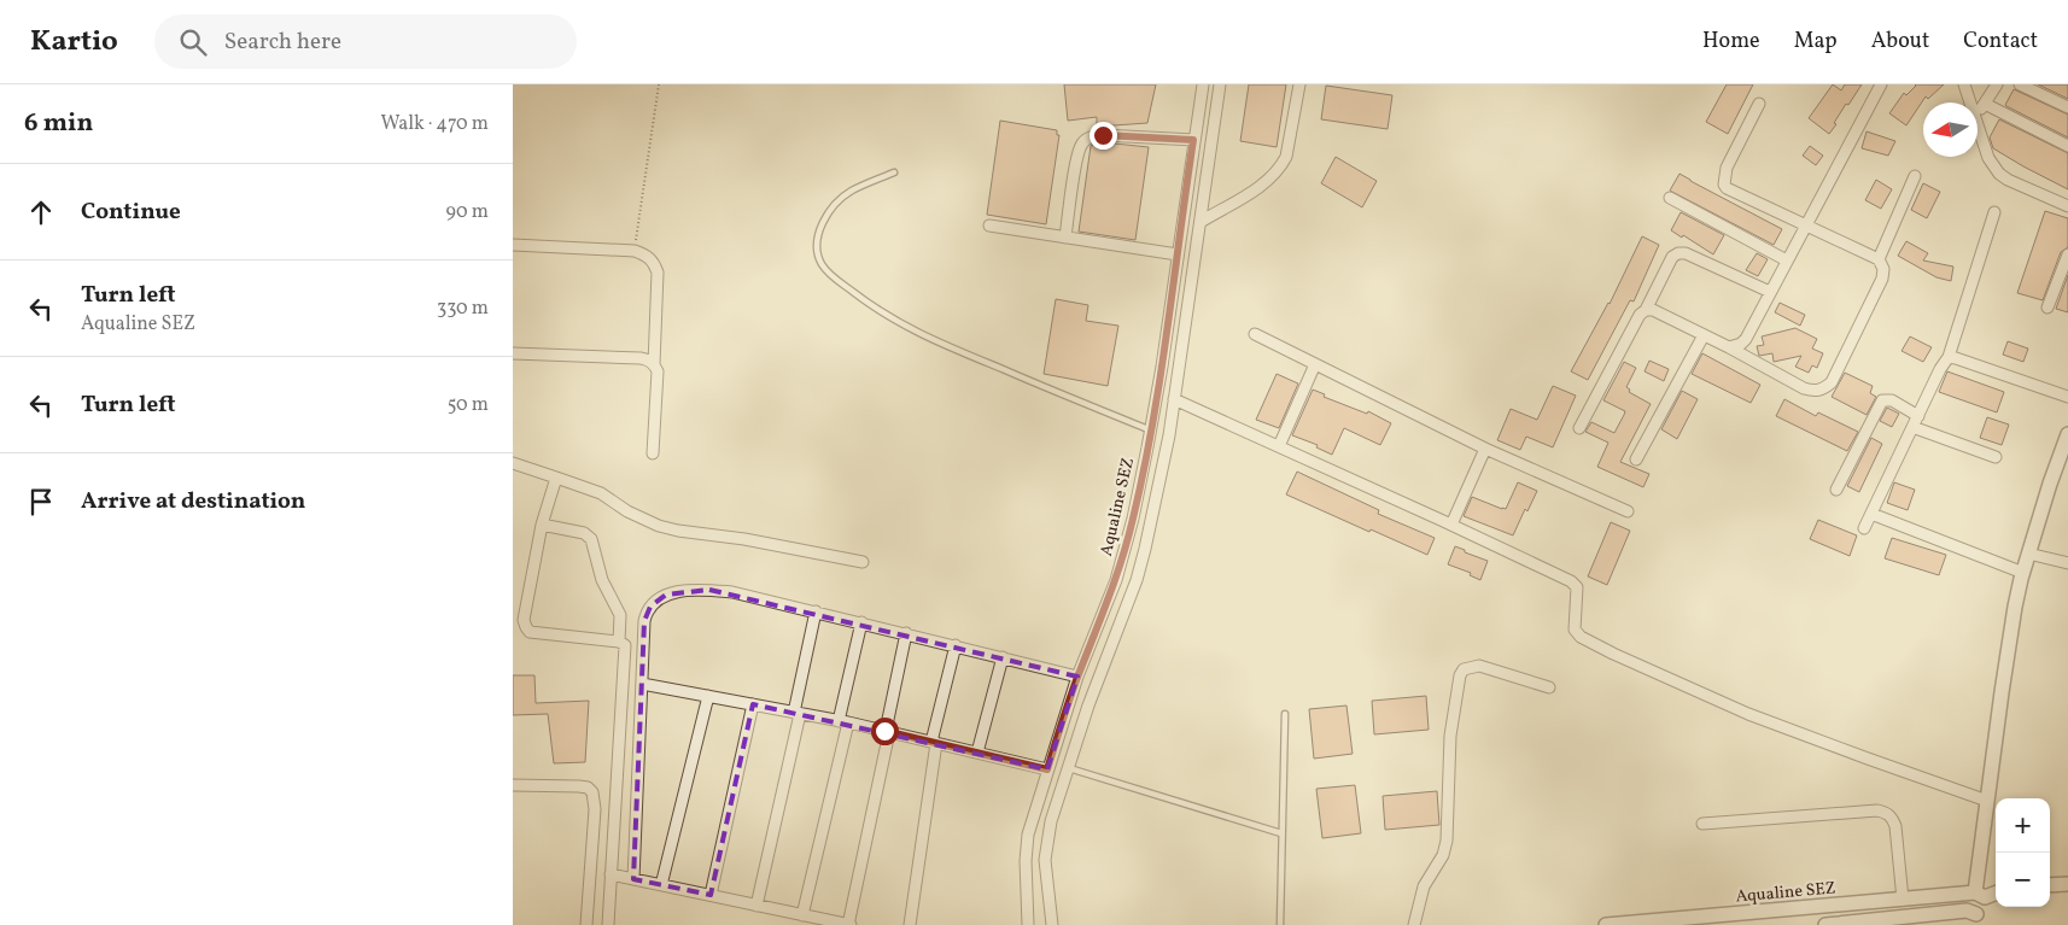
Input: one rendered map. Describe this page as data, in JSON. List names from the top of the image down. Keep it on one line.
{"streets":{"street":["Aqualine SEZ"]},"north":"left","page":{"header":"Kartio","search":"Search here","nav":["Home","Map","About","Contact"],"heading":["6 min","Walk · 470 m"],"list":[["Continue","90 m"],["Turn left","Aqualine SEZ","330 m"],["Turn left","50 m"],"Arrive at destination"],"map_buttons":["+","−"]}}
